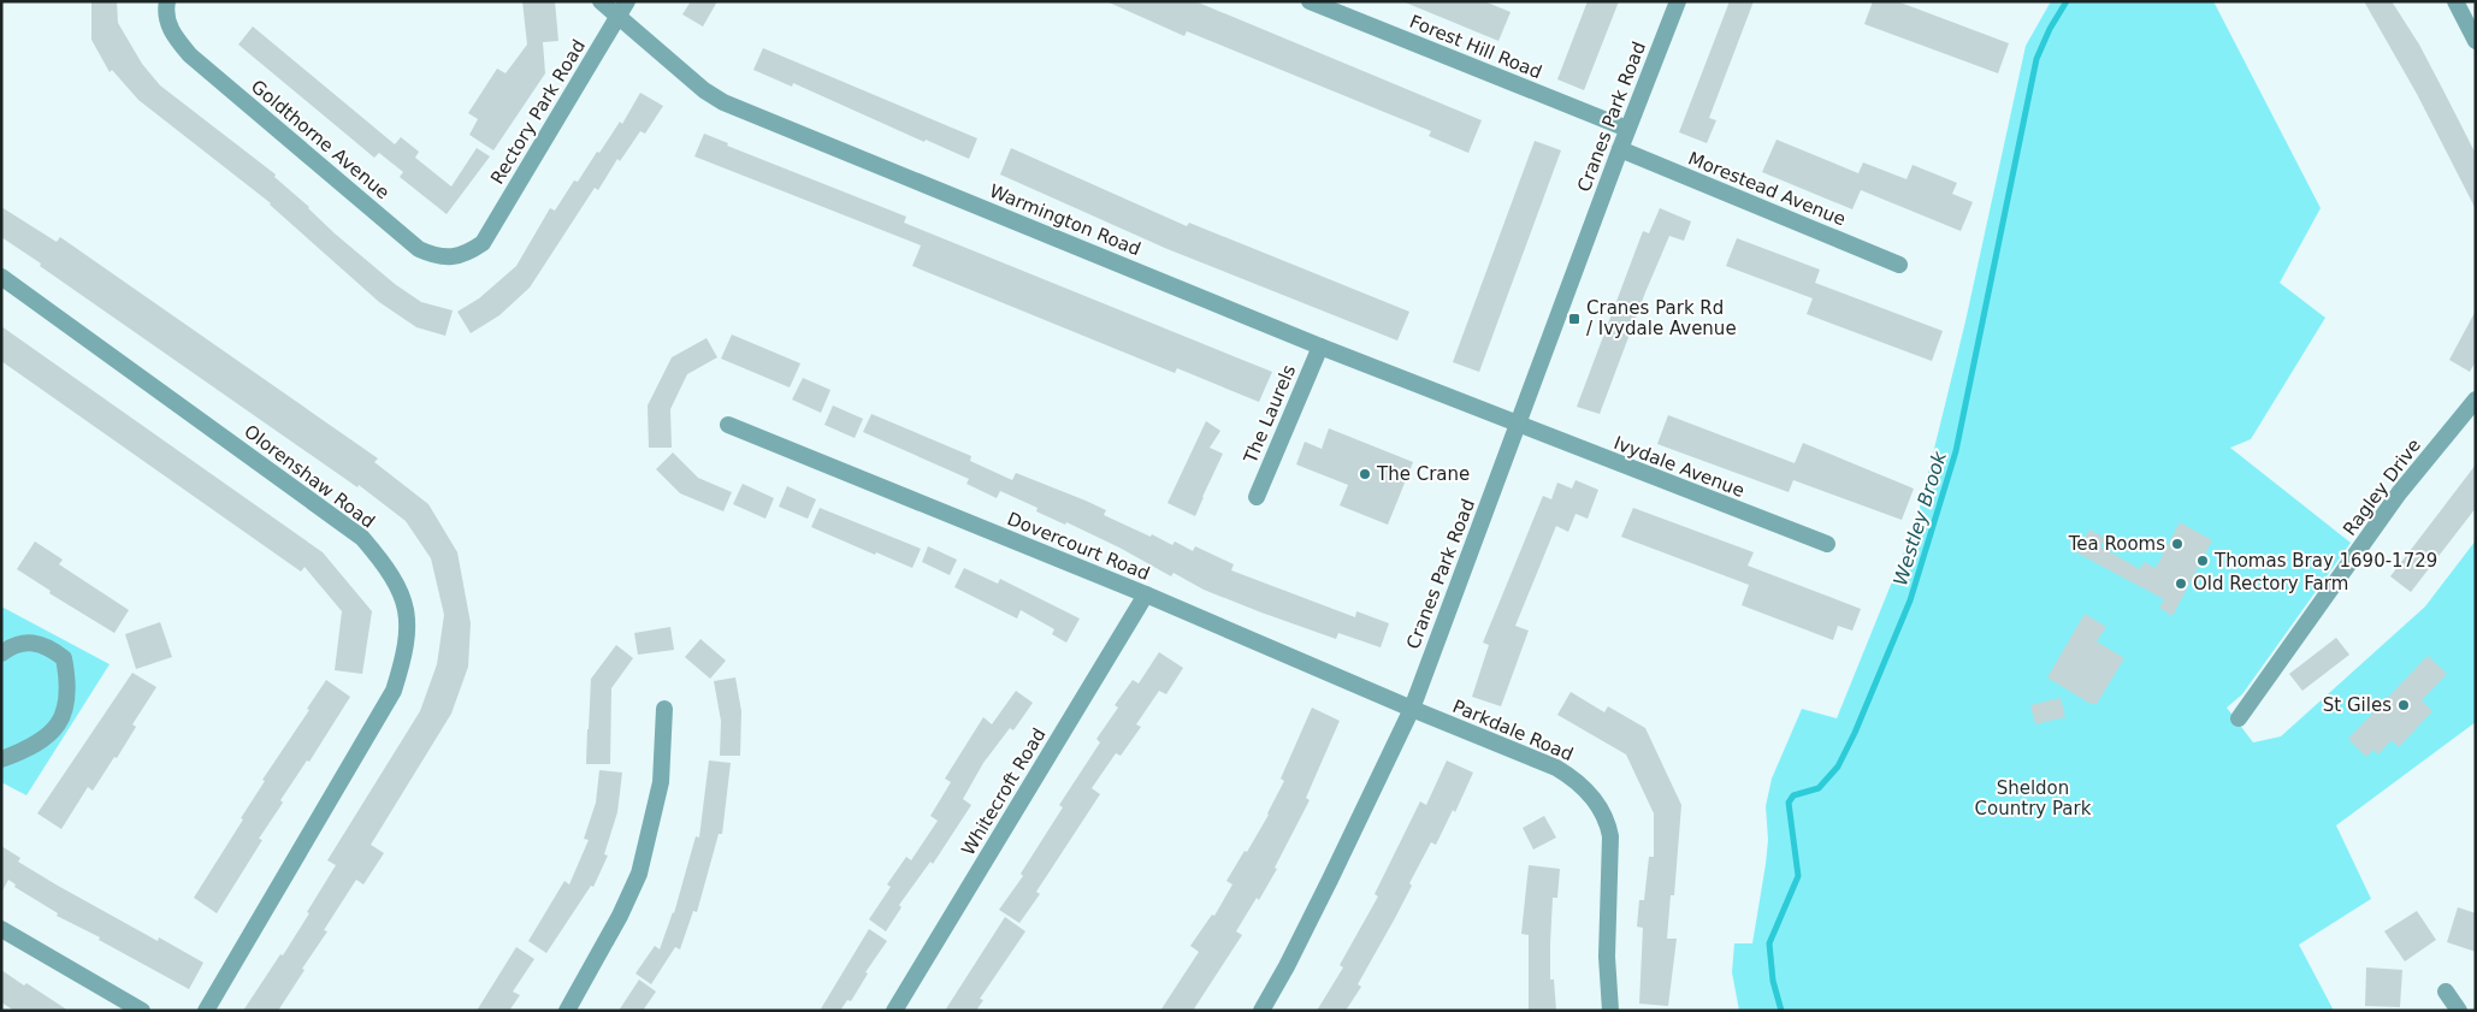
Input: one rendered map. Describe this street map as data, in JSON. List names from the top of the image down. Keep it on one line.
{"streets":{"street":["Forest Hill Road","Rectory Park Road","Cranes Park Road","Goldthorne Avenue","Morestead Avenue","Warmington Road","The Laurels","Ivydale Avenue","Olorenshaw Road","Ragley Drive","Dovercourt Road","Parkdale Road","Whitecroft Road"]},"crossings":[["Forest Hill Road","Cranes Park Road"],["Rectory Park Road","Goldthorne Avenue"],["Rectory Park Road","Warmington Road"],["Cranes Park Road","Morestead Avenue"],["Cranes Park Road","Warmington Road"],["Cranes Park Road","Ivydale Avenue"],["Cranes Park Road","Dovercourt Road"],["Cranes Park Road","Parkdale Road"],["Warmington Road","The Laurels"],["Warmington Road","Ivydale Avenue"],["Dovercourt Road","Parkdale Road"],["Dovercourt Road","Whitecroft Road"]],"water":["Westley Brook"],"parks":["Sheldon Country Park"],"places":{"transit":["Cranes Park Rd / Ivydale Avenue"],"other":["The Crane","Tea Rooms","Thomas Bray 1690-1729","Old Rectory Farm","St Giles"]}}
